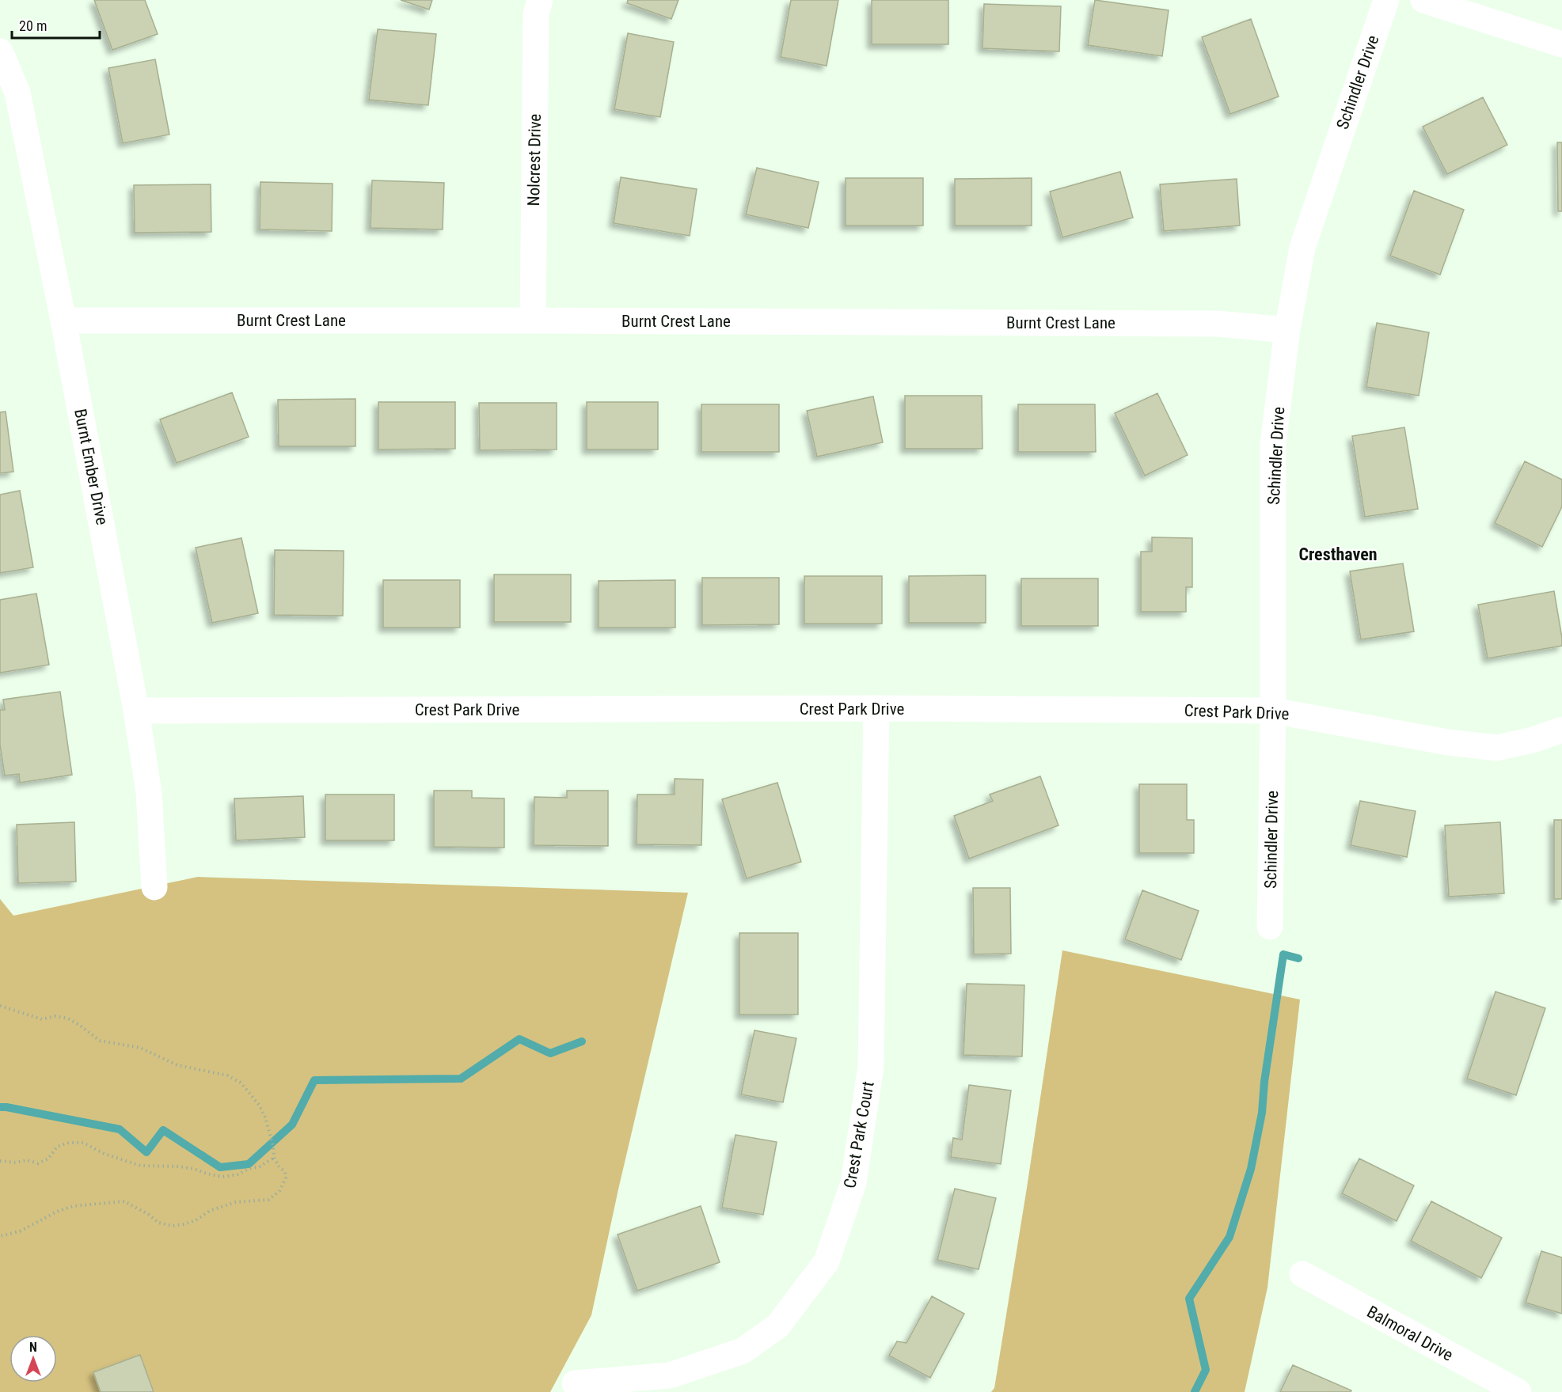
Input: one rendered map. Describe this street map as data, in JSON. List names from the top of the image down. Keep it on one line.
{"streets":{"street":["Schindler Drive","Nolcrest Drive","Burnt Crest Lane","Burnt Ember Drive","Crest Park Drive","Crest Park Court","Balmoral Drive"]},"crossings":[["Schindler Drive","Burnt Crest Lane"],["Schindler Drive","Crest Park Drive"],["Nolcrest Drive","Burnt Crest Lane"],["Burnt Crest Lane","Burnt Ember Drive"],["Burnt Ember Drive","Crest Park Drive"],["Crest Park Drive","Crest Park Court"]],"districts":["Cresthaven"],"scale_bar":"20 m","north":"top"}
